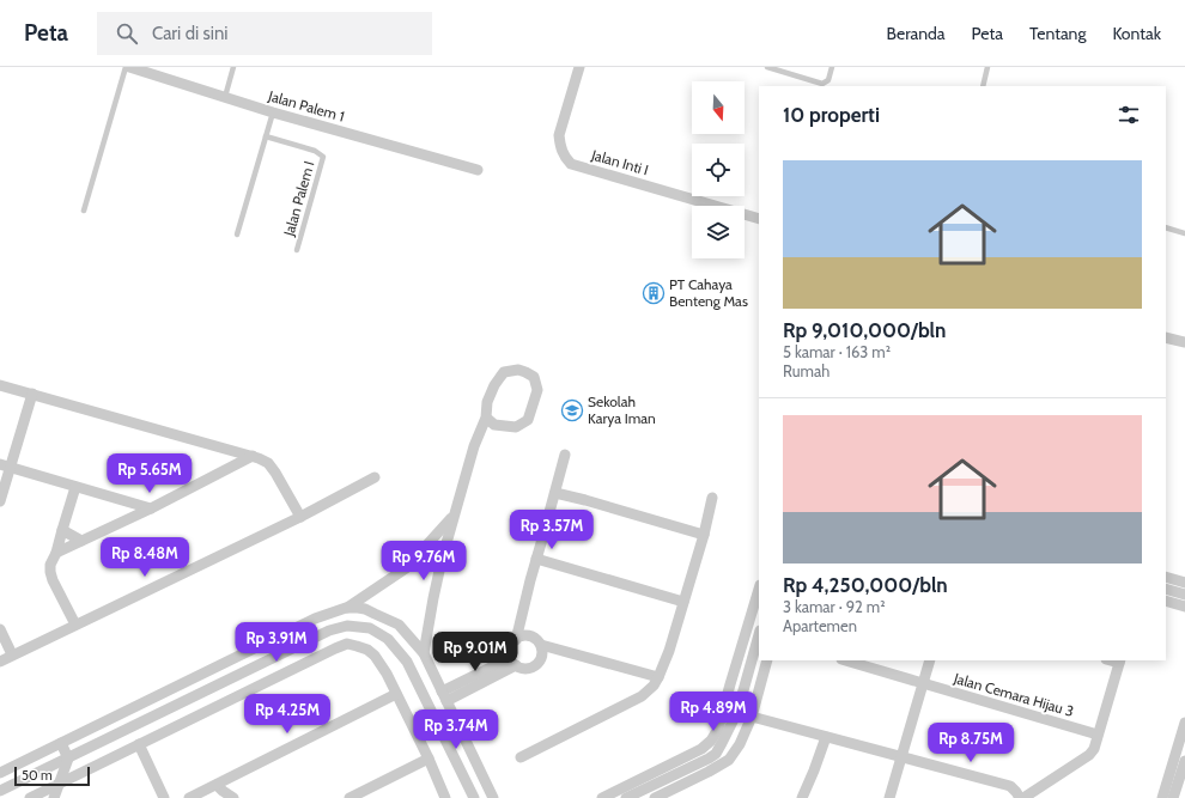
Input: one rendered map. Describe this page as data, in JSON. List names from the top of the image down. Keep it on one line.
{"streets":{"street":["Jalan Palem 1","Jalan Inti I","Jalan Cemara Hijau 3"],"lane":["Jalan Palem I"]},"places":{"building":["PT Cahaya Benteng Mas"],"school or university":["Sekolah Karya Iman"]},"scale_bar":"50 m","north":"bottom","page":{"header":"Peta","search":"Cari di sini","nav":["Beranda","Peta","Tentang","Kontak"],"heading":"10 properti","list":[{"name":"Rp 9,010,000/bln","note":"5 kamar · 163 m² · Rumah"},{"name":"Rp 4,250,000/bln","note":"3 kamar · 92 m² · Apartemen"}],"price":["Rp 5.65M","Rp 3.57M","Rp 8.48M","Rp 9.76M","Rp 3.91M","Rp 9.01M","Rp 4.89M","Rp 4.25M","Rp 3.74M","Rp 8.75M"],"scale":"50 m"}}
